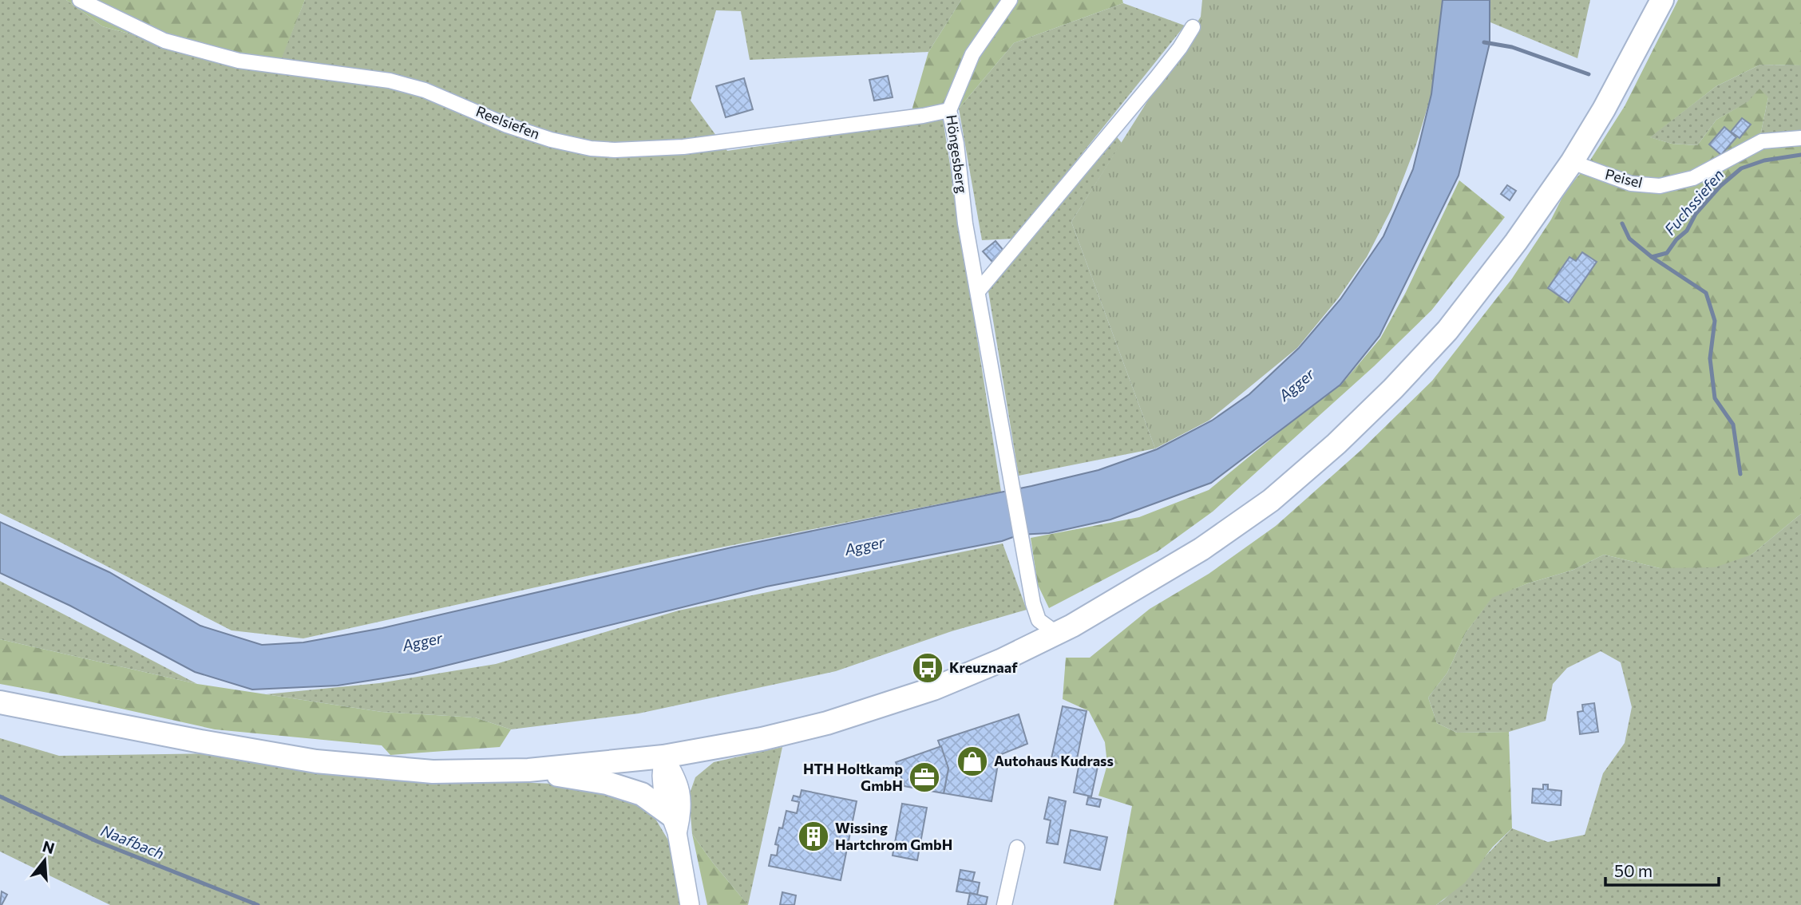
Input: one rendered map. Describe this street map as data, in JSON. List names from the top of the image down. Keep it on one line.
{"streets":{"street":["Reelsiefen","Höngesberg","Peisel"]},"crossings":[["Reelsiefen","Höngesberg"]],"water":["Fuchssiefen","Agger","Naafbach"],"places":{"bus stop":["Kreuznaaf"],"shop":["Autohaus Kudrass"],"office":["HTH Holtkamp GmbH"],"building":["Wissing Hartchrom GmbH"]},"scale_bar":"50 m","north":"top"}
